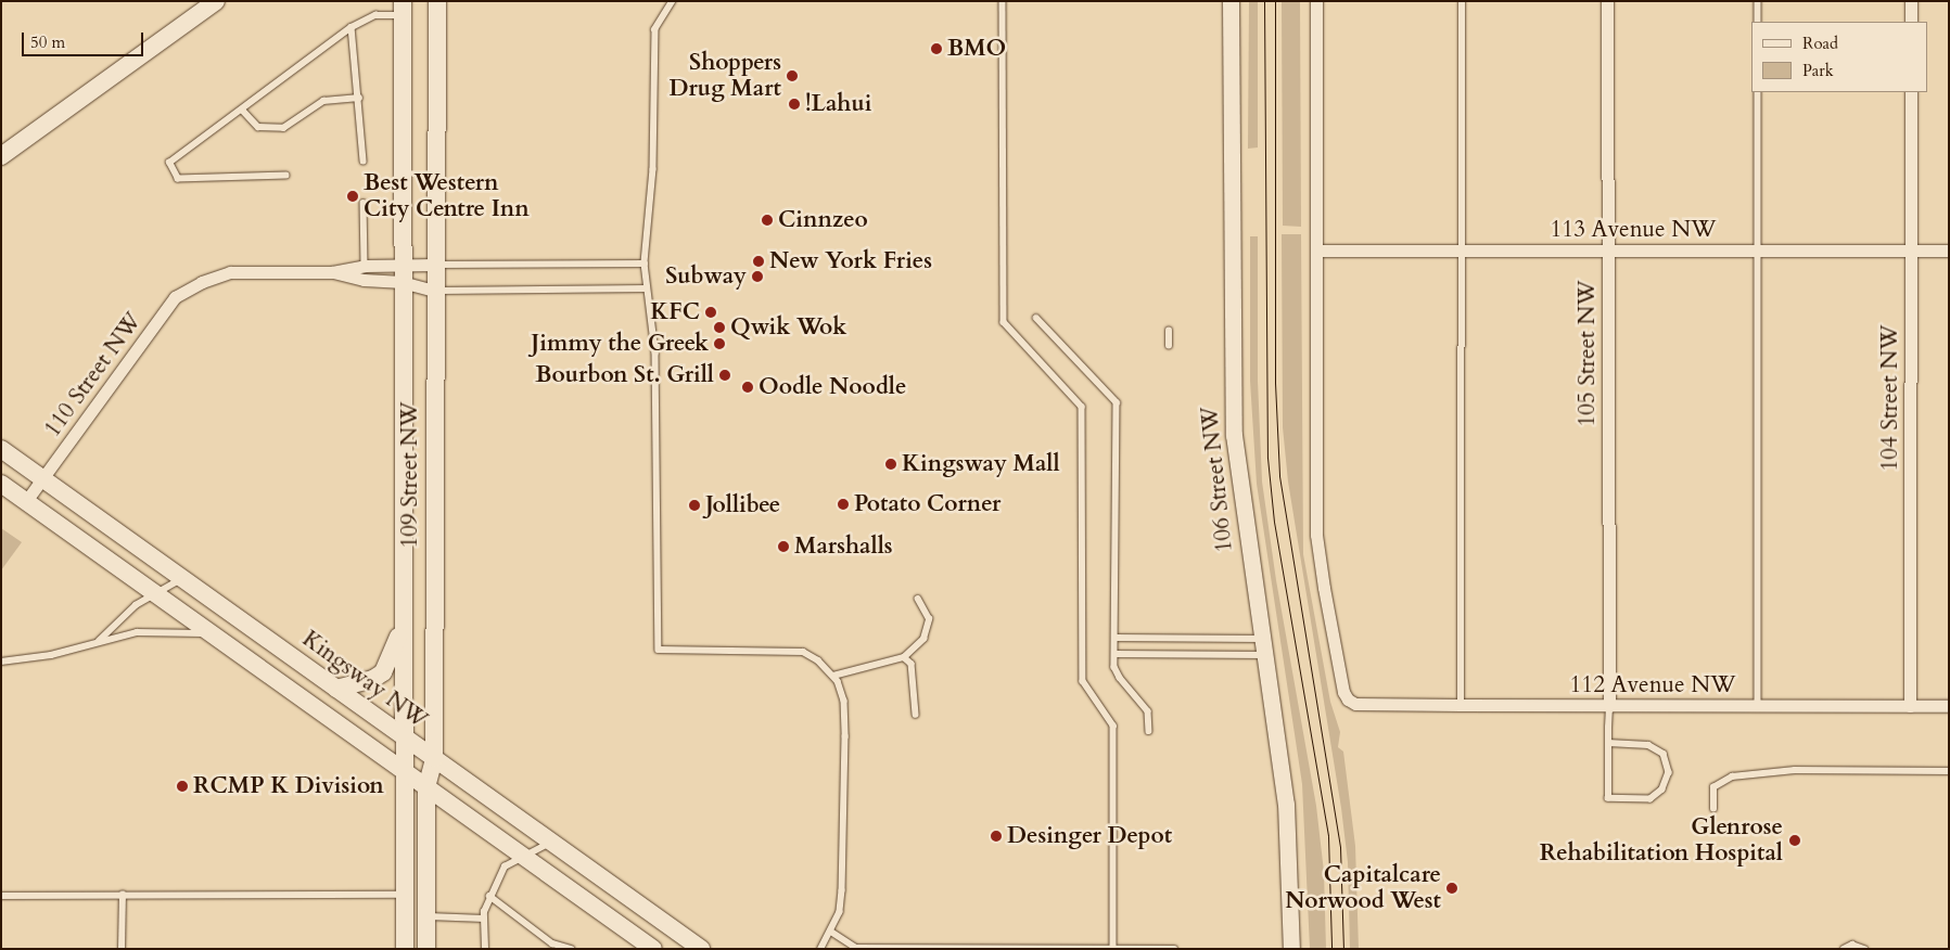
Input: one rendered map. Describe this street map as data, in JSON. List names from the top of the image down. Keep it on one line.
{"streets":{"main road":["109 Street NW","Kingsway NW"],"street":["113 Avenue NW","105 Street NW","110 Street NW","104 Street NW","106 Street NW","112 Avenue NW"]},"crossings":[["113 Avenue NW","105 Street NW"],["113 Avenue NW","104 Street NW"],["113 Avenue NW","112 Avenue NW"],["105 Street NW","112 Avenue NW"],["110 Street NW","Kingsway NW"],["104 Street NW","112 Avenue NW"],["109 Street NW","Kingsway NW"]],"places":["BMO","Shoppers Drug Mart","!Lahui","Best Western City Centre Inn","Cinnzeo","New York Fries","Subway","KFC","Qwik Wok","Jimmy the Greek","Bourbon St. Grill","Oodle Noodle","Kingsway Mall","Potato Corner","Jollibee","Marshalls","RCMP K Division","Desinger Depot","Glenrose Rehabilitation Hospital","Capitalcare Norwood West"],"legend":["Road","Park"],"scale_bar":"50 m"}
